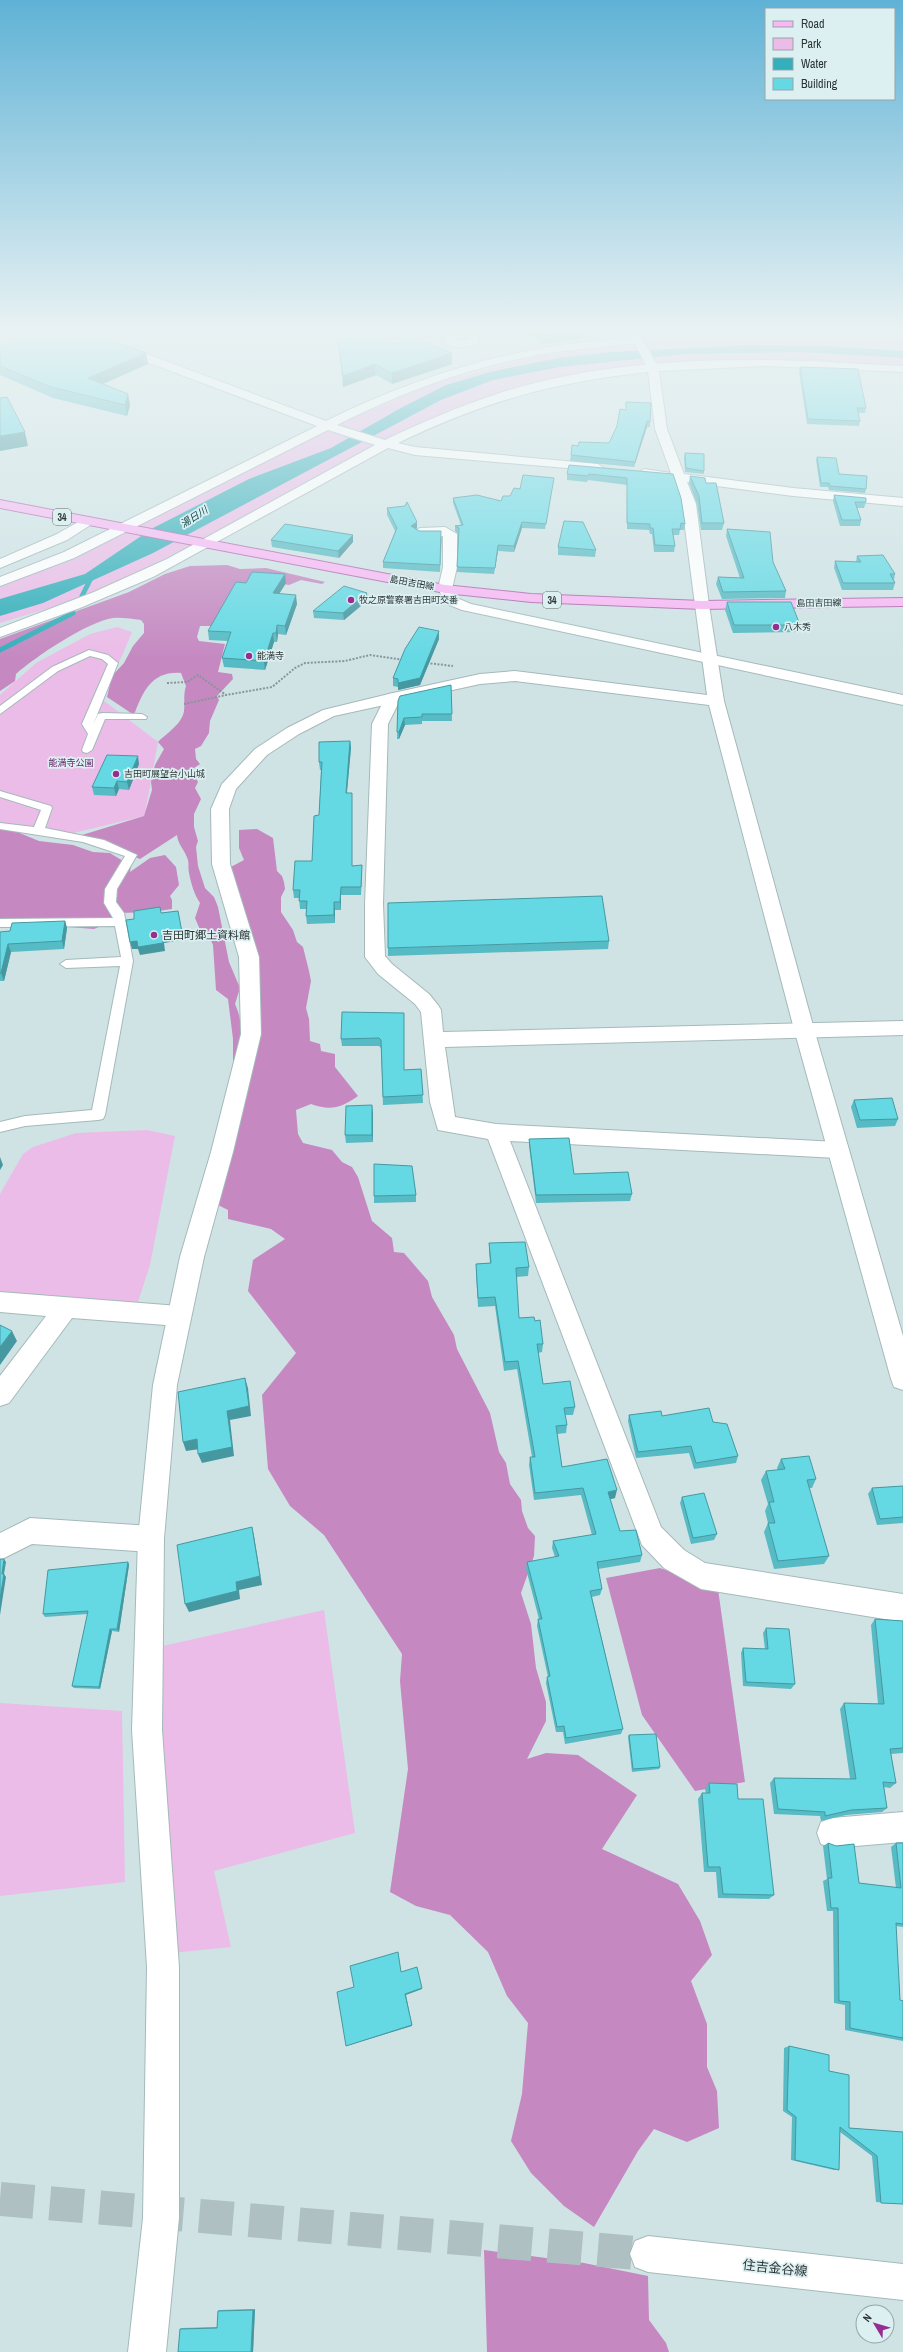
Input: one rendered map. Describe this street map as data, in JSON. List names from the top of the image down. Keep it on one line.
{"streets":{"main road":["34","島田吉田線"],"street":["住吉金谷線"]},"water":["湯日川"],"parks":["能満寺公園"],"places":["牧之原警察署吉田町交番","八木秀","能満寺","吉田町展望台小山城","吉田町郷土資料館"],"legend":["Road","Park","Water","Building"],"north":"top left"}
